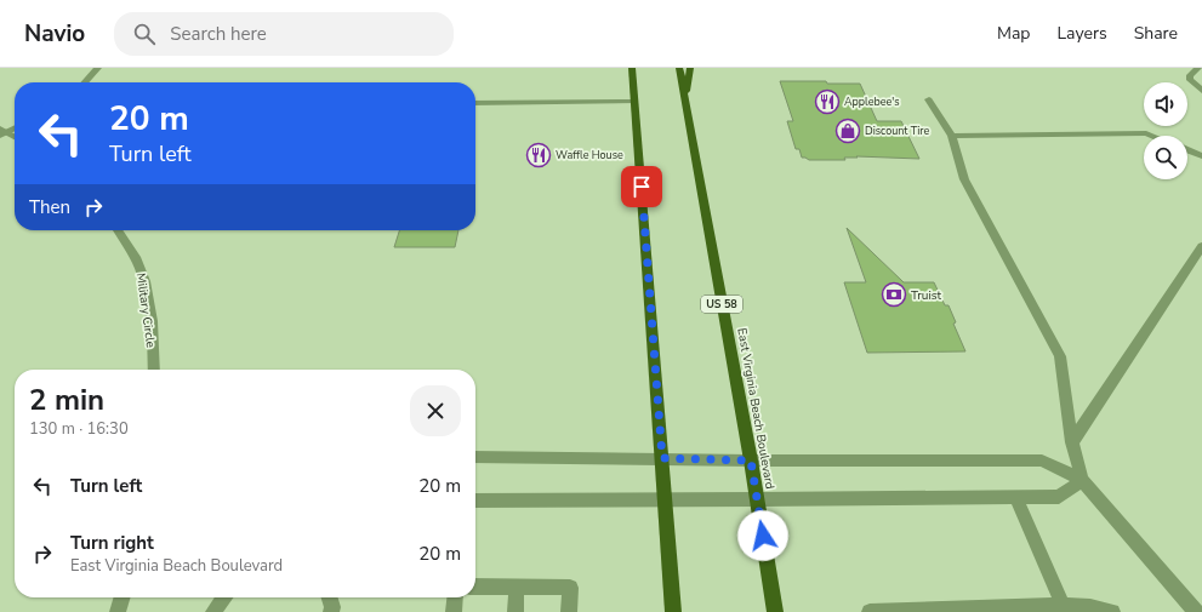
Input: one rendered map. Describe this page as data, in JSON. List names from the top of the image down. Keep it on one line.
{"streets":{"main road":["US 58","East Virginia Beach Boulevard"],"street":["Military Circle"]},"places":{"restaurant":["Applebee's","Waffle House"],"shop":["Discount Tire"],"bank":["Truist"]},"page":{"header":"Navio","search":"Search here","nav":["Map","Layers","Share"],"turn":["20 m","Turn left"],"then":"Then","heading":["2 min","130 m · 16:30"],"list":[{"name":"Turn left","value":"20 m"},{"name":"Turn right","note":"East Virginia Beach Boulevard","value":"20 m"}]}}
